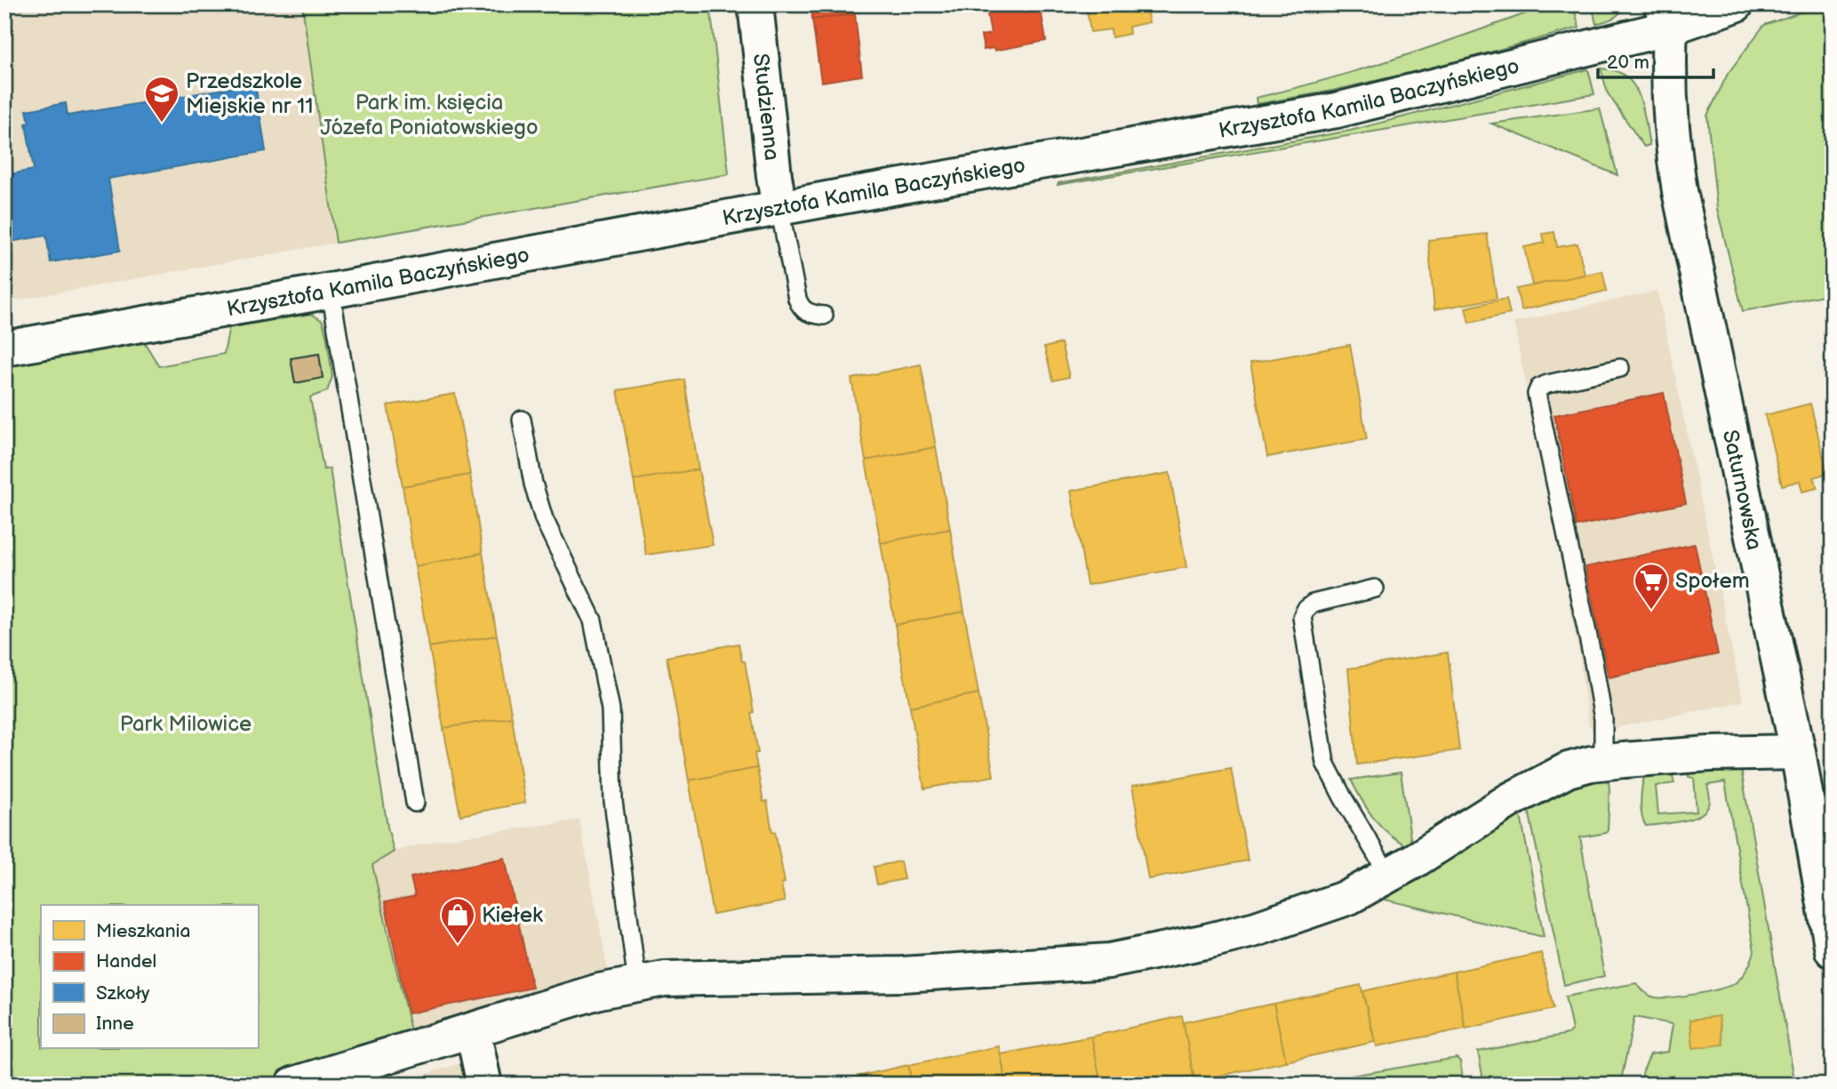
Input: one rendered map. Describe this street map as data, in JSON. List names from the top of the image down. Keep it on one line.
{"streets":{"street":["Krzysztofa Kamila Baczyńskiego","Studzienna","Saturnowska"]},"crossings":[["Krzysztofa Kamila Baczyńskiego","Studzienna"],["Krzysztofa Kamila Baczyńskiego","Saturnowska"]],"parks":["Park im. księcia Józefa Poniatowskiego","Park Milowice"],"places":{"school or university":["Przedszkole Miejskie nr 11"],"supermarket":["Społem"],"shop":["Kiełek"]},"legend":["Mieszkania","Handel","Szkoły","Inne"],"scale_bar":"20 m"}
